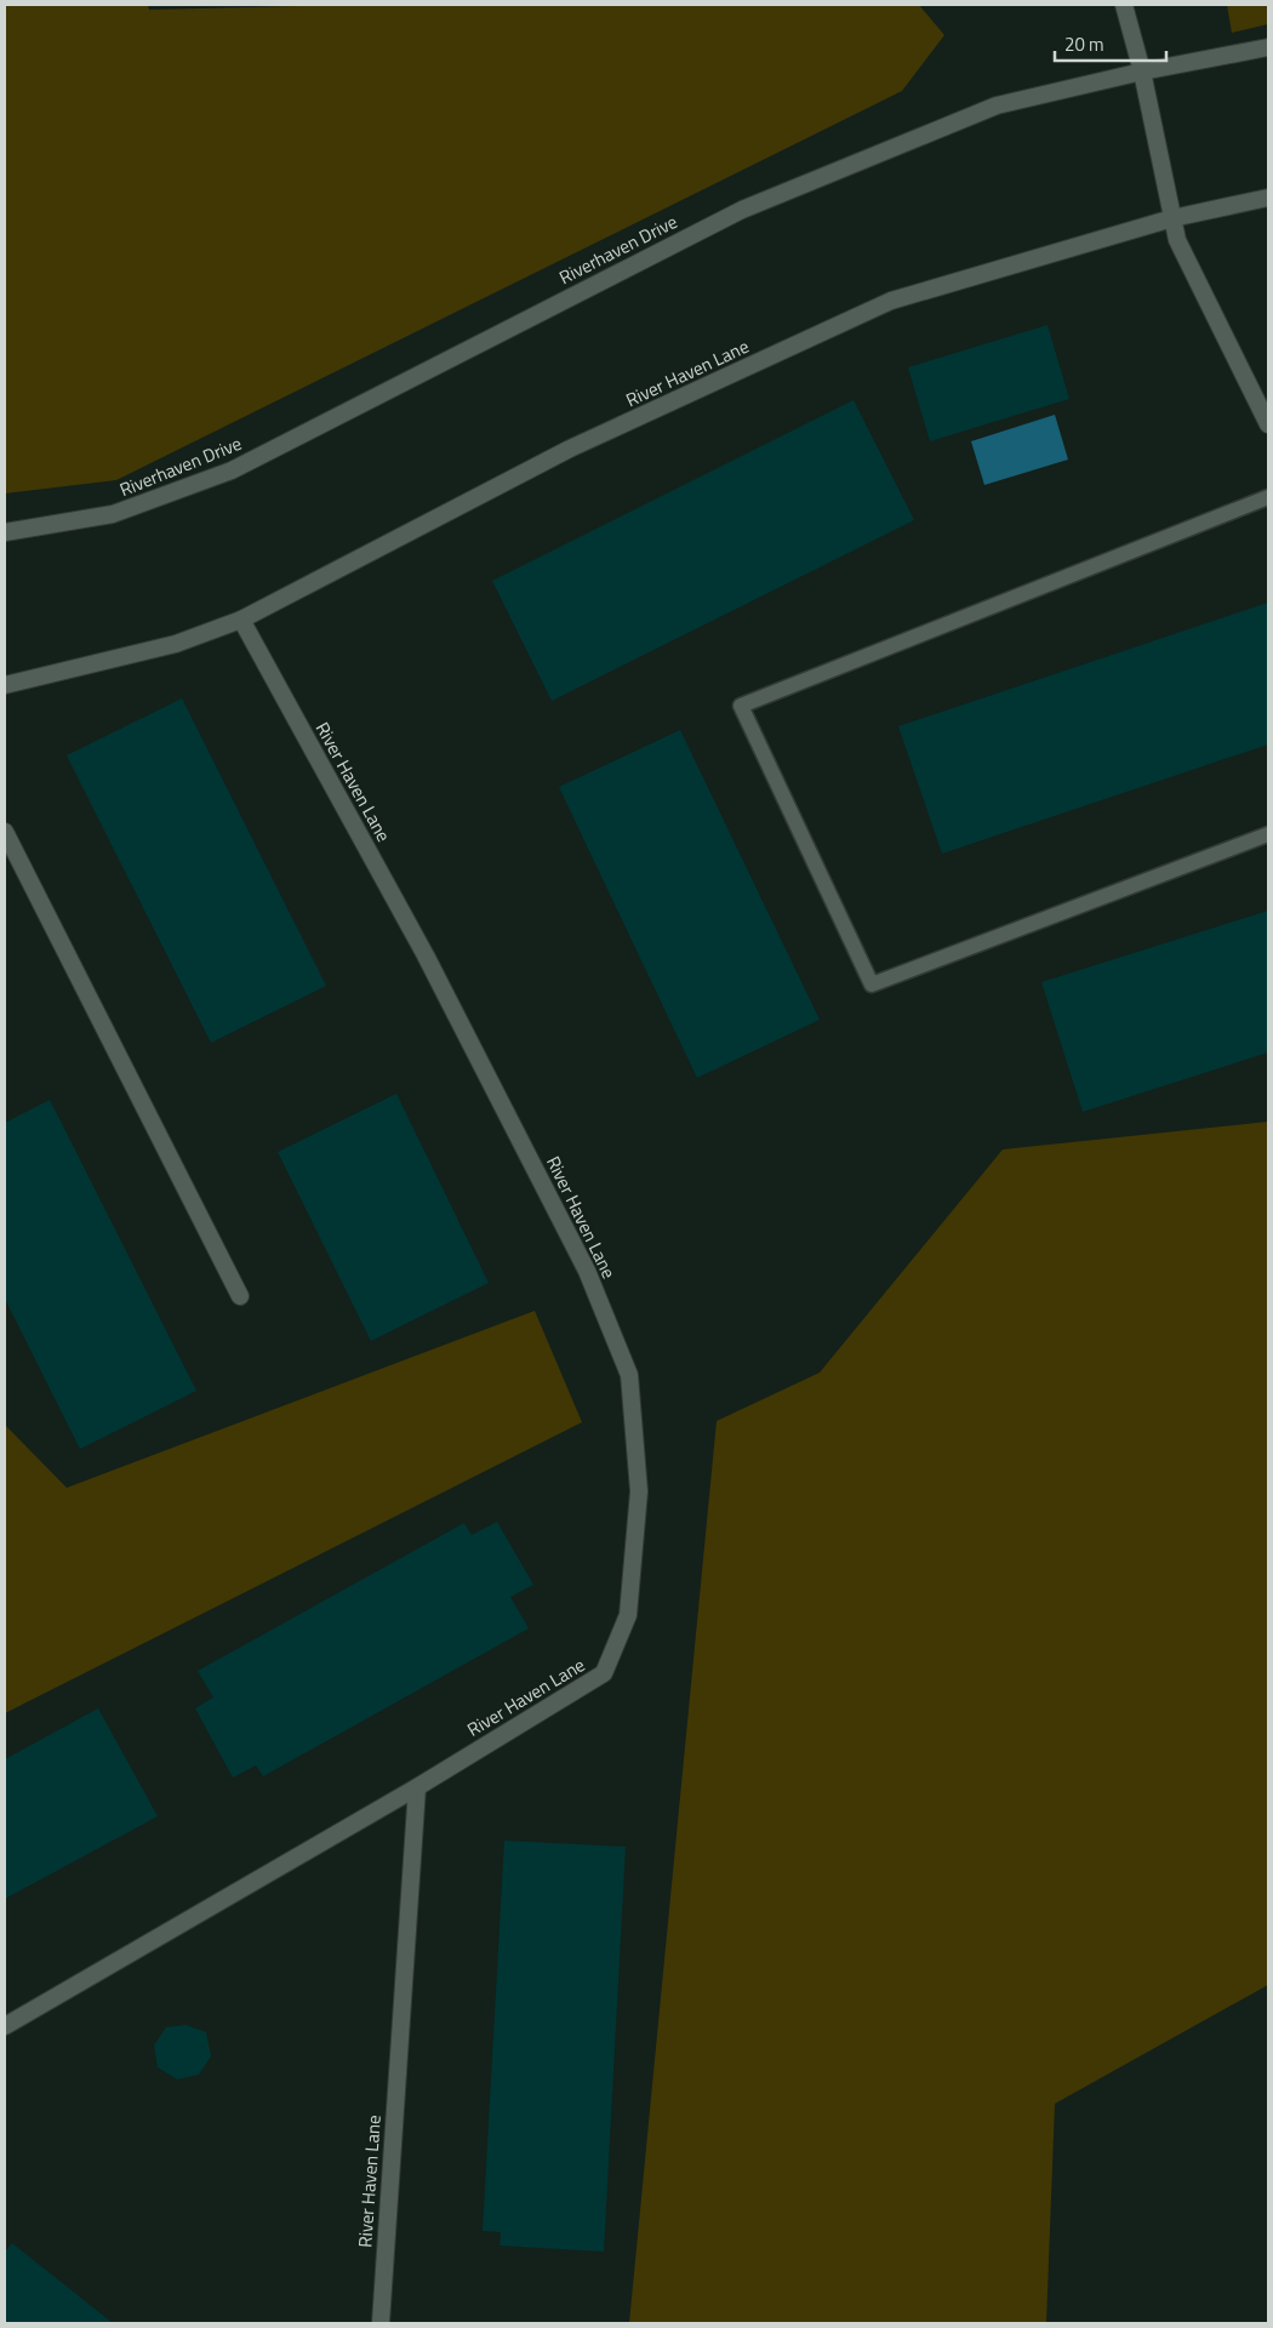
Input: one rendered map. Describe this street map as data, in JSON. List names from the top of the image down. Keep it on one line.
{"streets":{"street":["Riverhaven Drive","River Haven Lane"]},"scale_bar":"20 m"}
